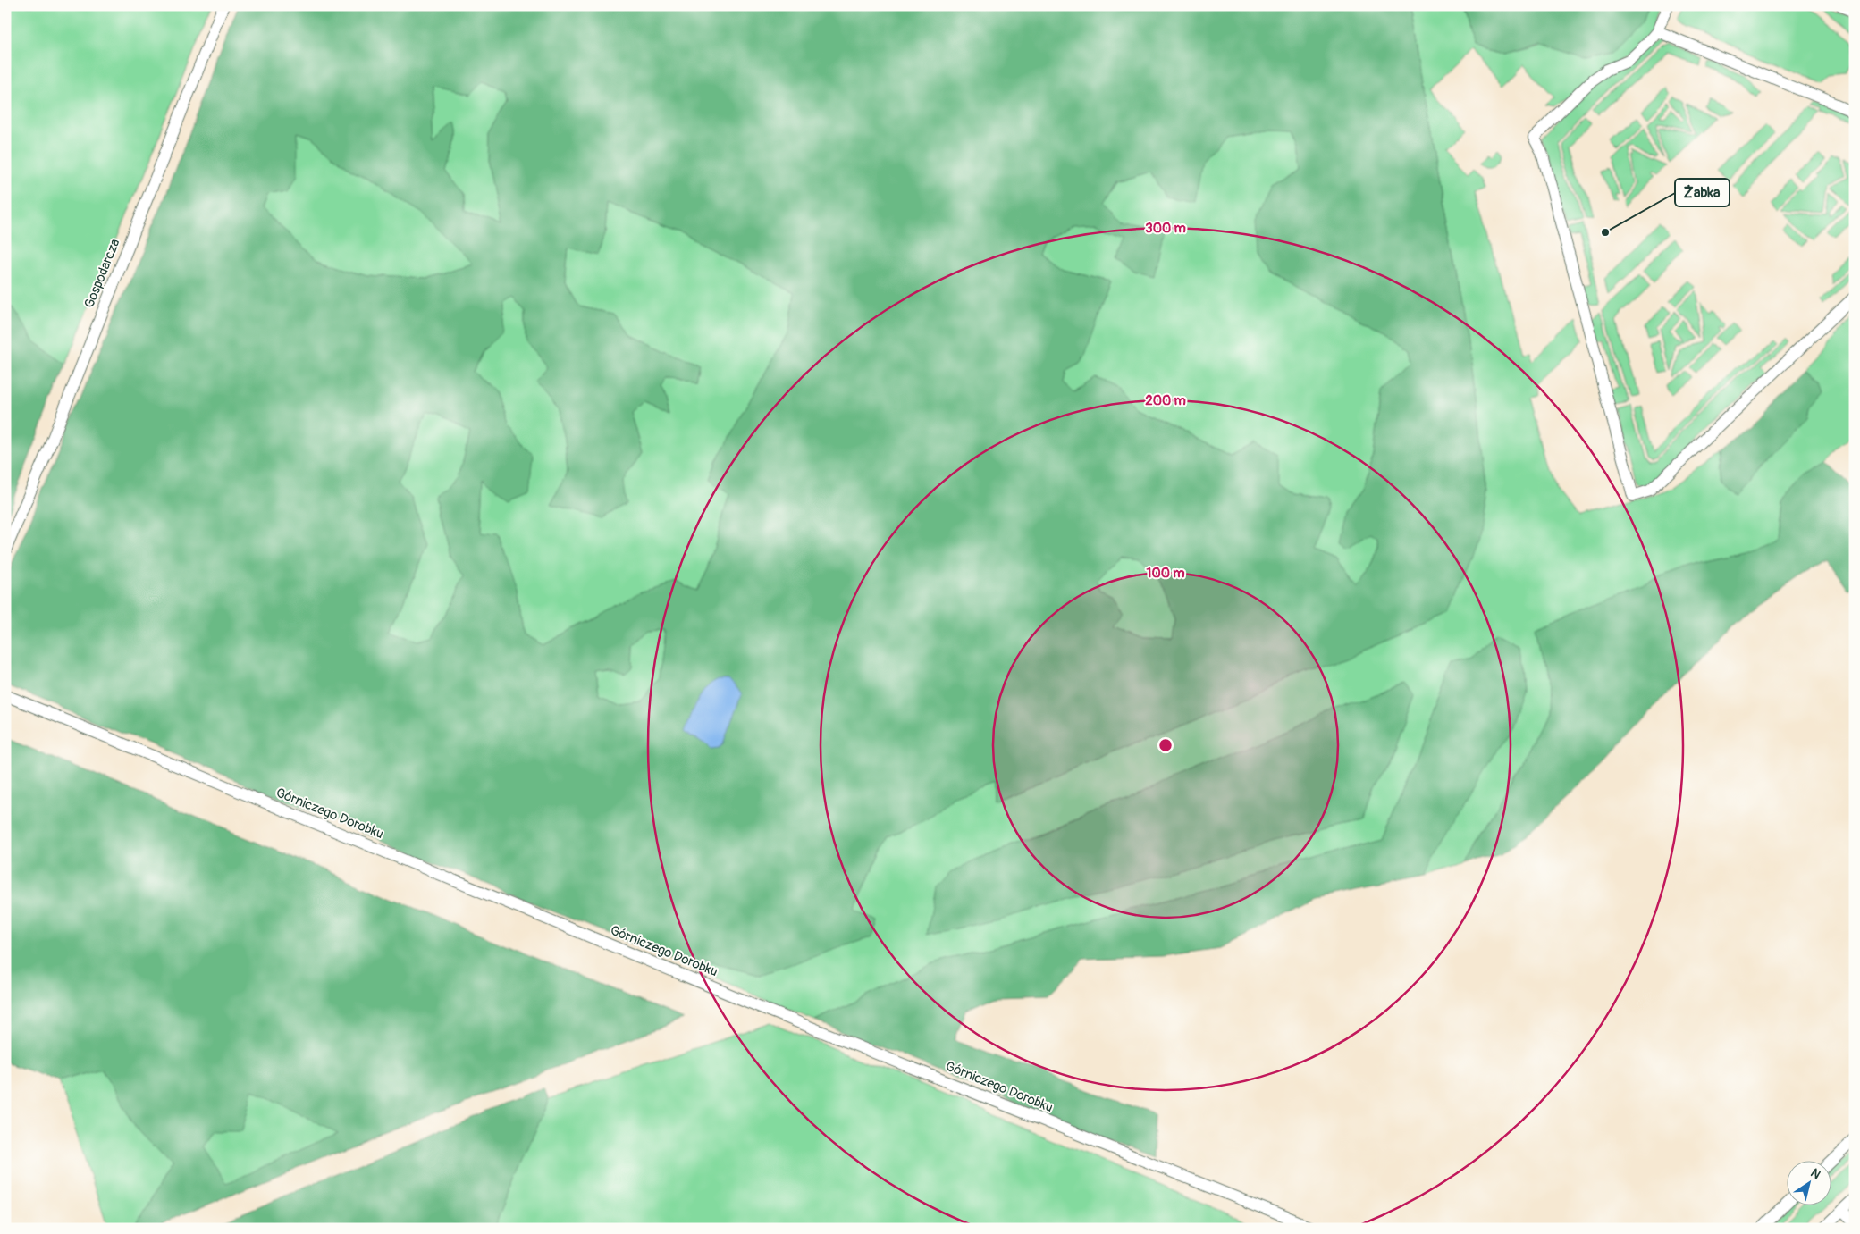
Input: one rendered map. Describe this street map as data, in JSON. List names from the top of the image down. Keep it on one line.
{"streets":{"street":["Gospodarcza","Górniczego Dorobku"]},"places":["Żabka"],"north":"top right","rings":["300 m","200 m","100 m"]}
